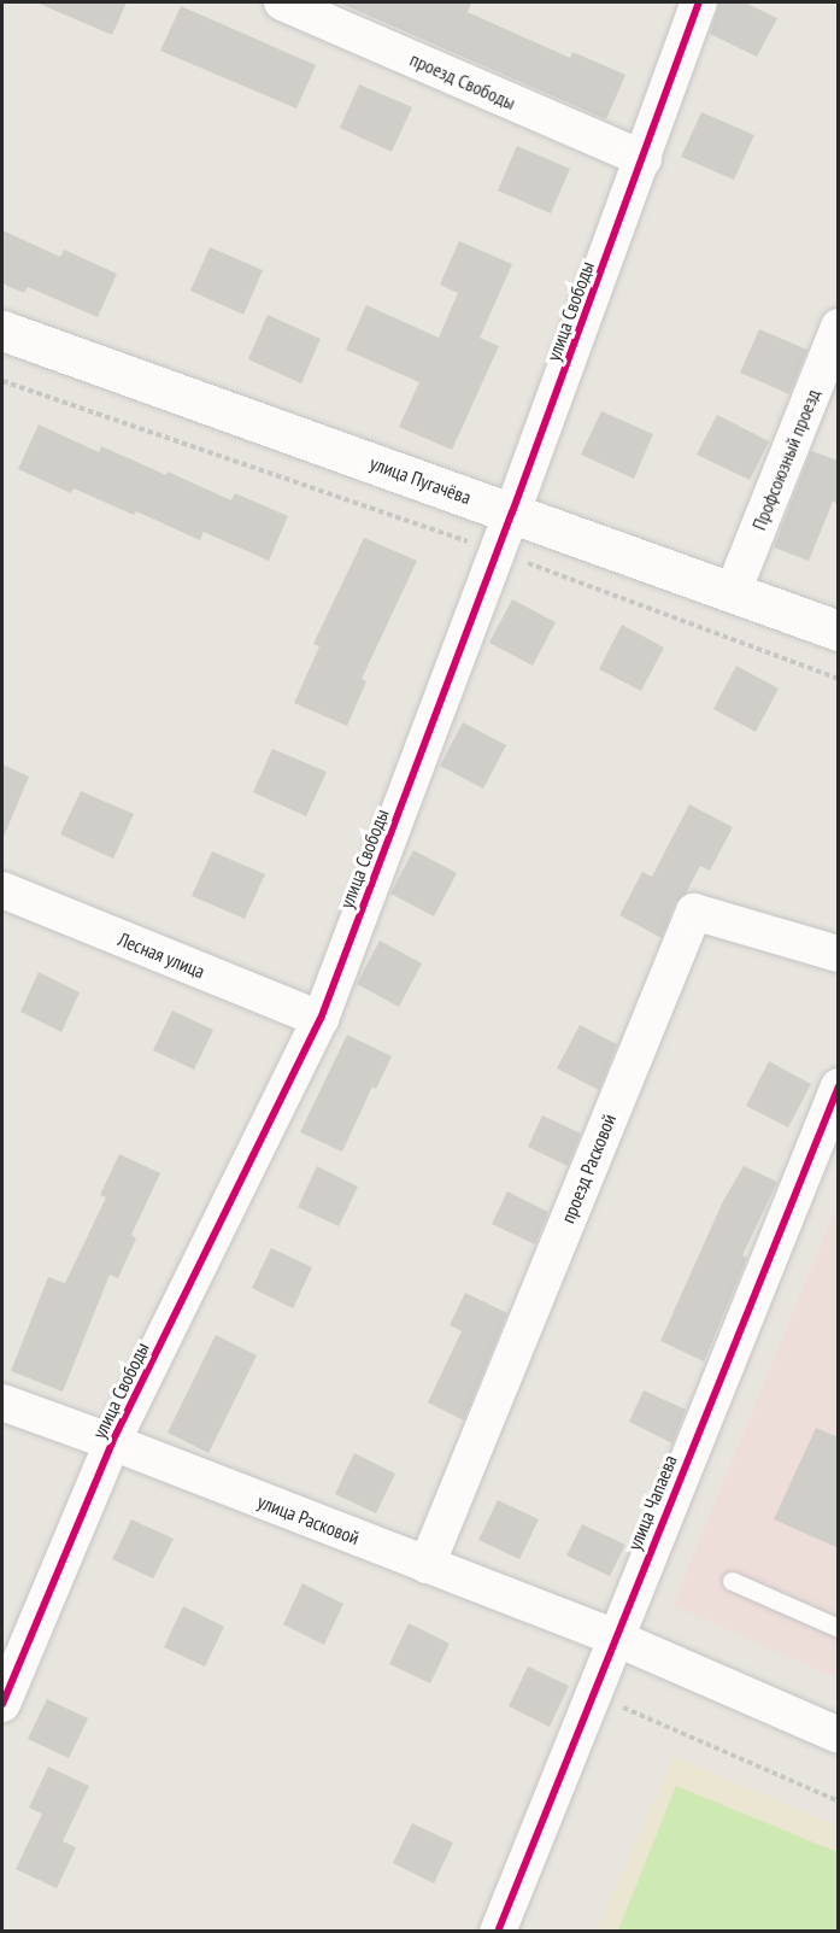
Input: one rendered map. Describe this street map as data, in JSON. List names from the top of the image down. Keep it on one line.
{"streets":{"main road":["улица Пугачёва"],"street":["проезд Свободы","улица Свободы","Профсоюзный проезд","Лесная улица","проезд Расковой","улица Чапаева","улица Расковой"]},"crossings":[["проезд Свободы","улица Свободы"],["улица Свободы","улица Пугачёва"],["улица Свободы","Лесная улица"],["улица Свободы","улица Расковой"],["Профсоюзный проезд","улица Пугачёва"],["проезд Расковой","улица Расковой"],["улица Чапаева","улица Расковой"]]}
